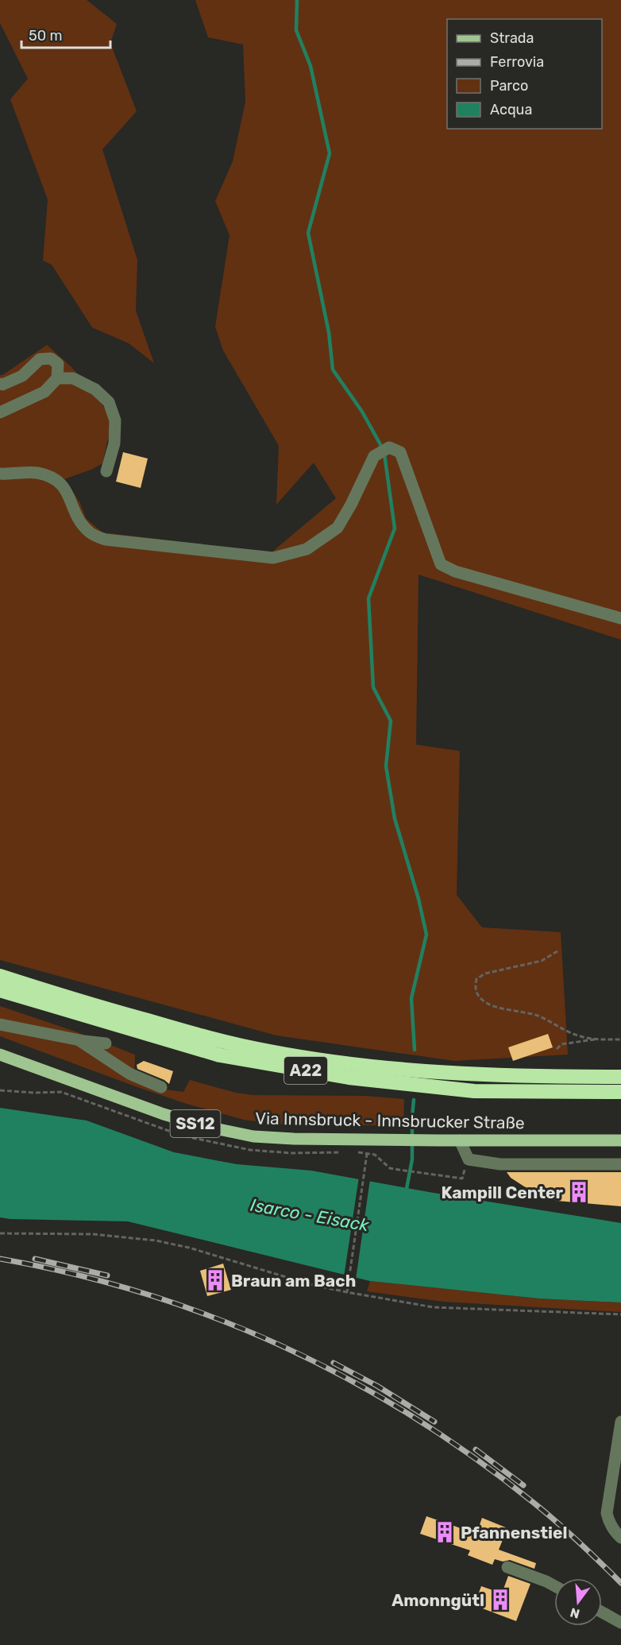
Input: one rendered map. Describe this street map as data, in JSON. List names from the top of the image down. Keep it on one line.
{"streets":{"highway":["A22"],"main road":["Via Innsbruck - Innsbrucker Straße","SS12"]},"water":["Isarco - Eisack"],"places":{"building":["Kampill Center","Braun am Bach","Pfannenstiel","Amonngütl"]},"legend":["Strada","Ferrovia","Parco","Acqua"],"scale_bar":"50 m","north":"bottom"}
